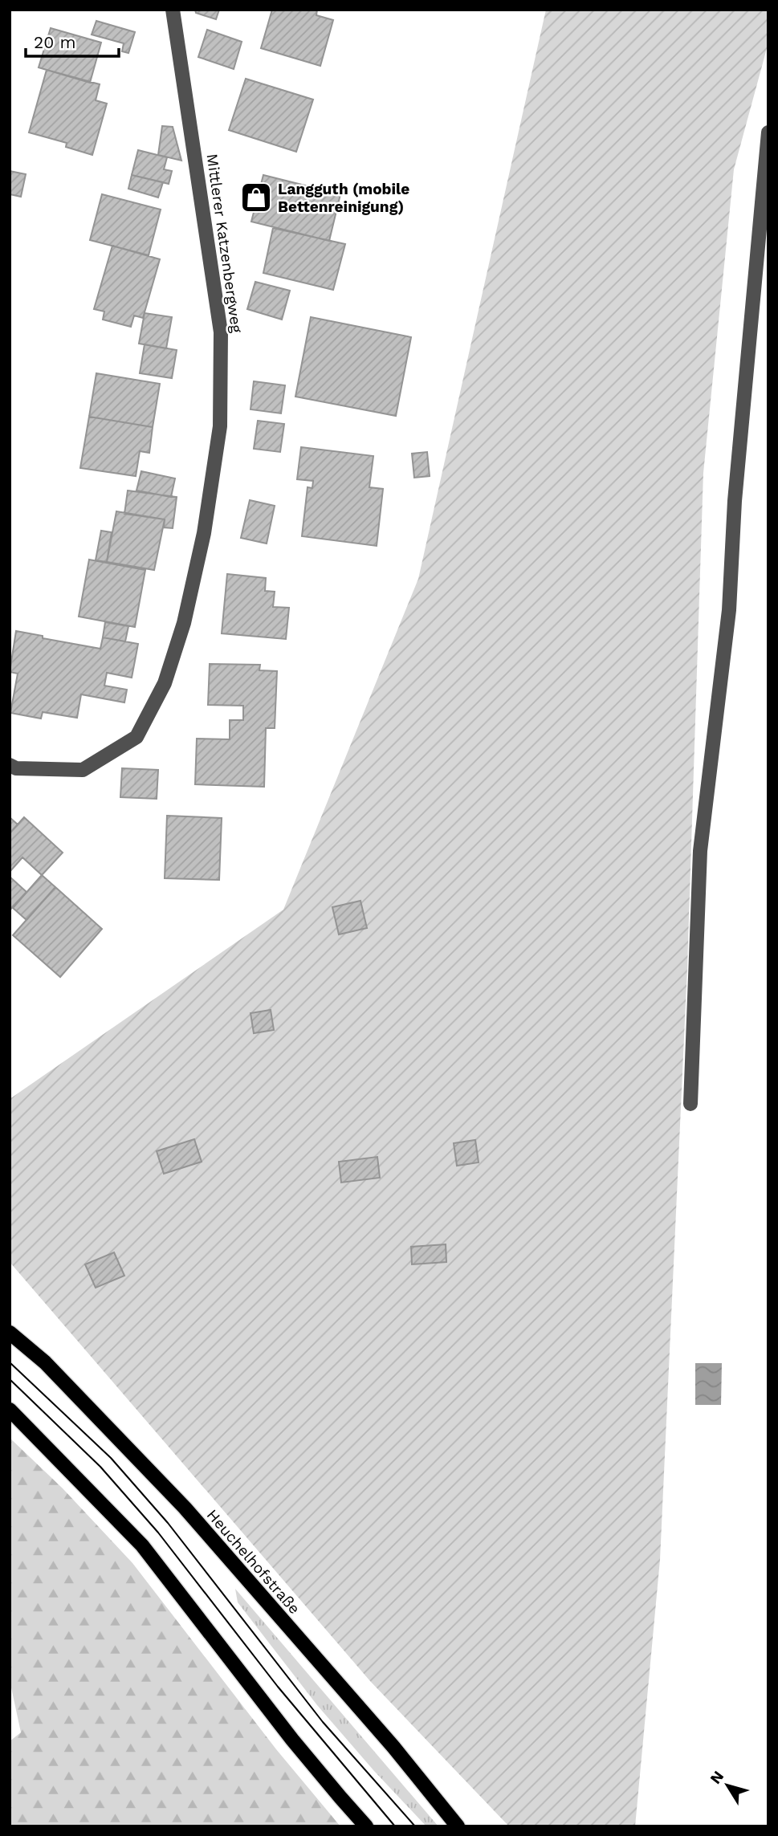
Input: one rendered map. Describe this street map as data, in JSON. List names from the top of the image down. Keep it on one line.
{"streets":{"main road":["Heuchelhofstraße"],"street":["Mittlerer Katzenbergweg"]},"places":{"shop":["Langguth (mobile Bettenreinigung)"]},"scale_bar":"20 m","north":"top left"}
